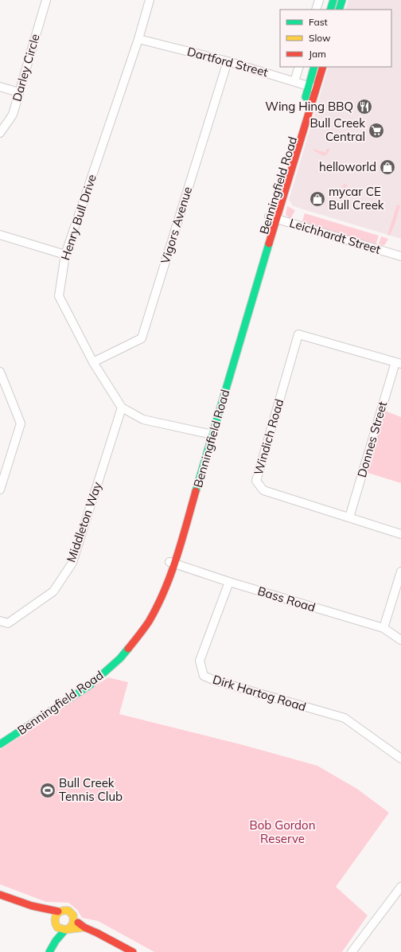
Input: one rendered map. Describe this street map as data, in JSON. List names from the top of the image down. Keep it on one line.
{"streets":{"main road":["Benningfield Road"],"street":["Dartford Street","Darley Circle","Henry Bull Drive","Vigors Avenue","Leichhardt Street","Windich Road","Donnes Street","Middleton Way","Bass Road","Dirk Hartog Road"]},"crossings":[["Dartford Street","Benningfield Road"],["Dartford Street","Henry Bull Drive"],["Dartford Street","Vigors Avenue"],["Benningfield Road","Henry Bull Drive"],["Benningfield Road","Leichhardt Street"],["Benningfield Road","Bass Road"],["Henry Bull Drive","Vigors Avenue"],["Henry Bull Drive","Middleton Way"],["Windich Road","Donnes Street"],["Bass Road","Dirk Hartog Road"]],"parks":["Bob Gordon Reserve"],"places":{"restaurant":["Wing Hing BBQ"],"supermarket":["Bull Creek Central"],"shop":["helloworld","mycar CE Bull Creek"],"sports":["Bull Creek Tennis Club"]},"legend":["Fast","Slow","Jam"]}
